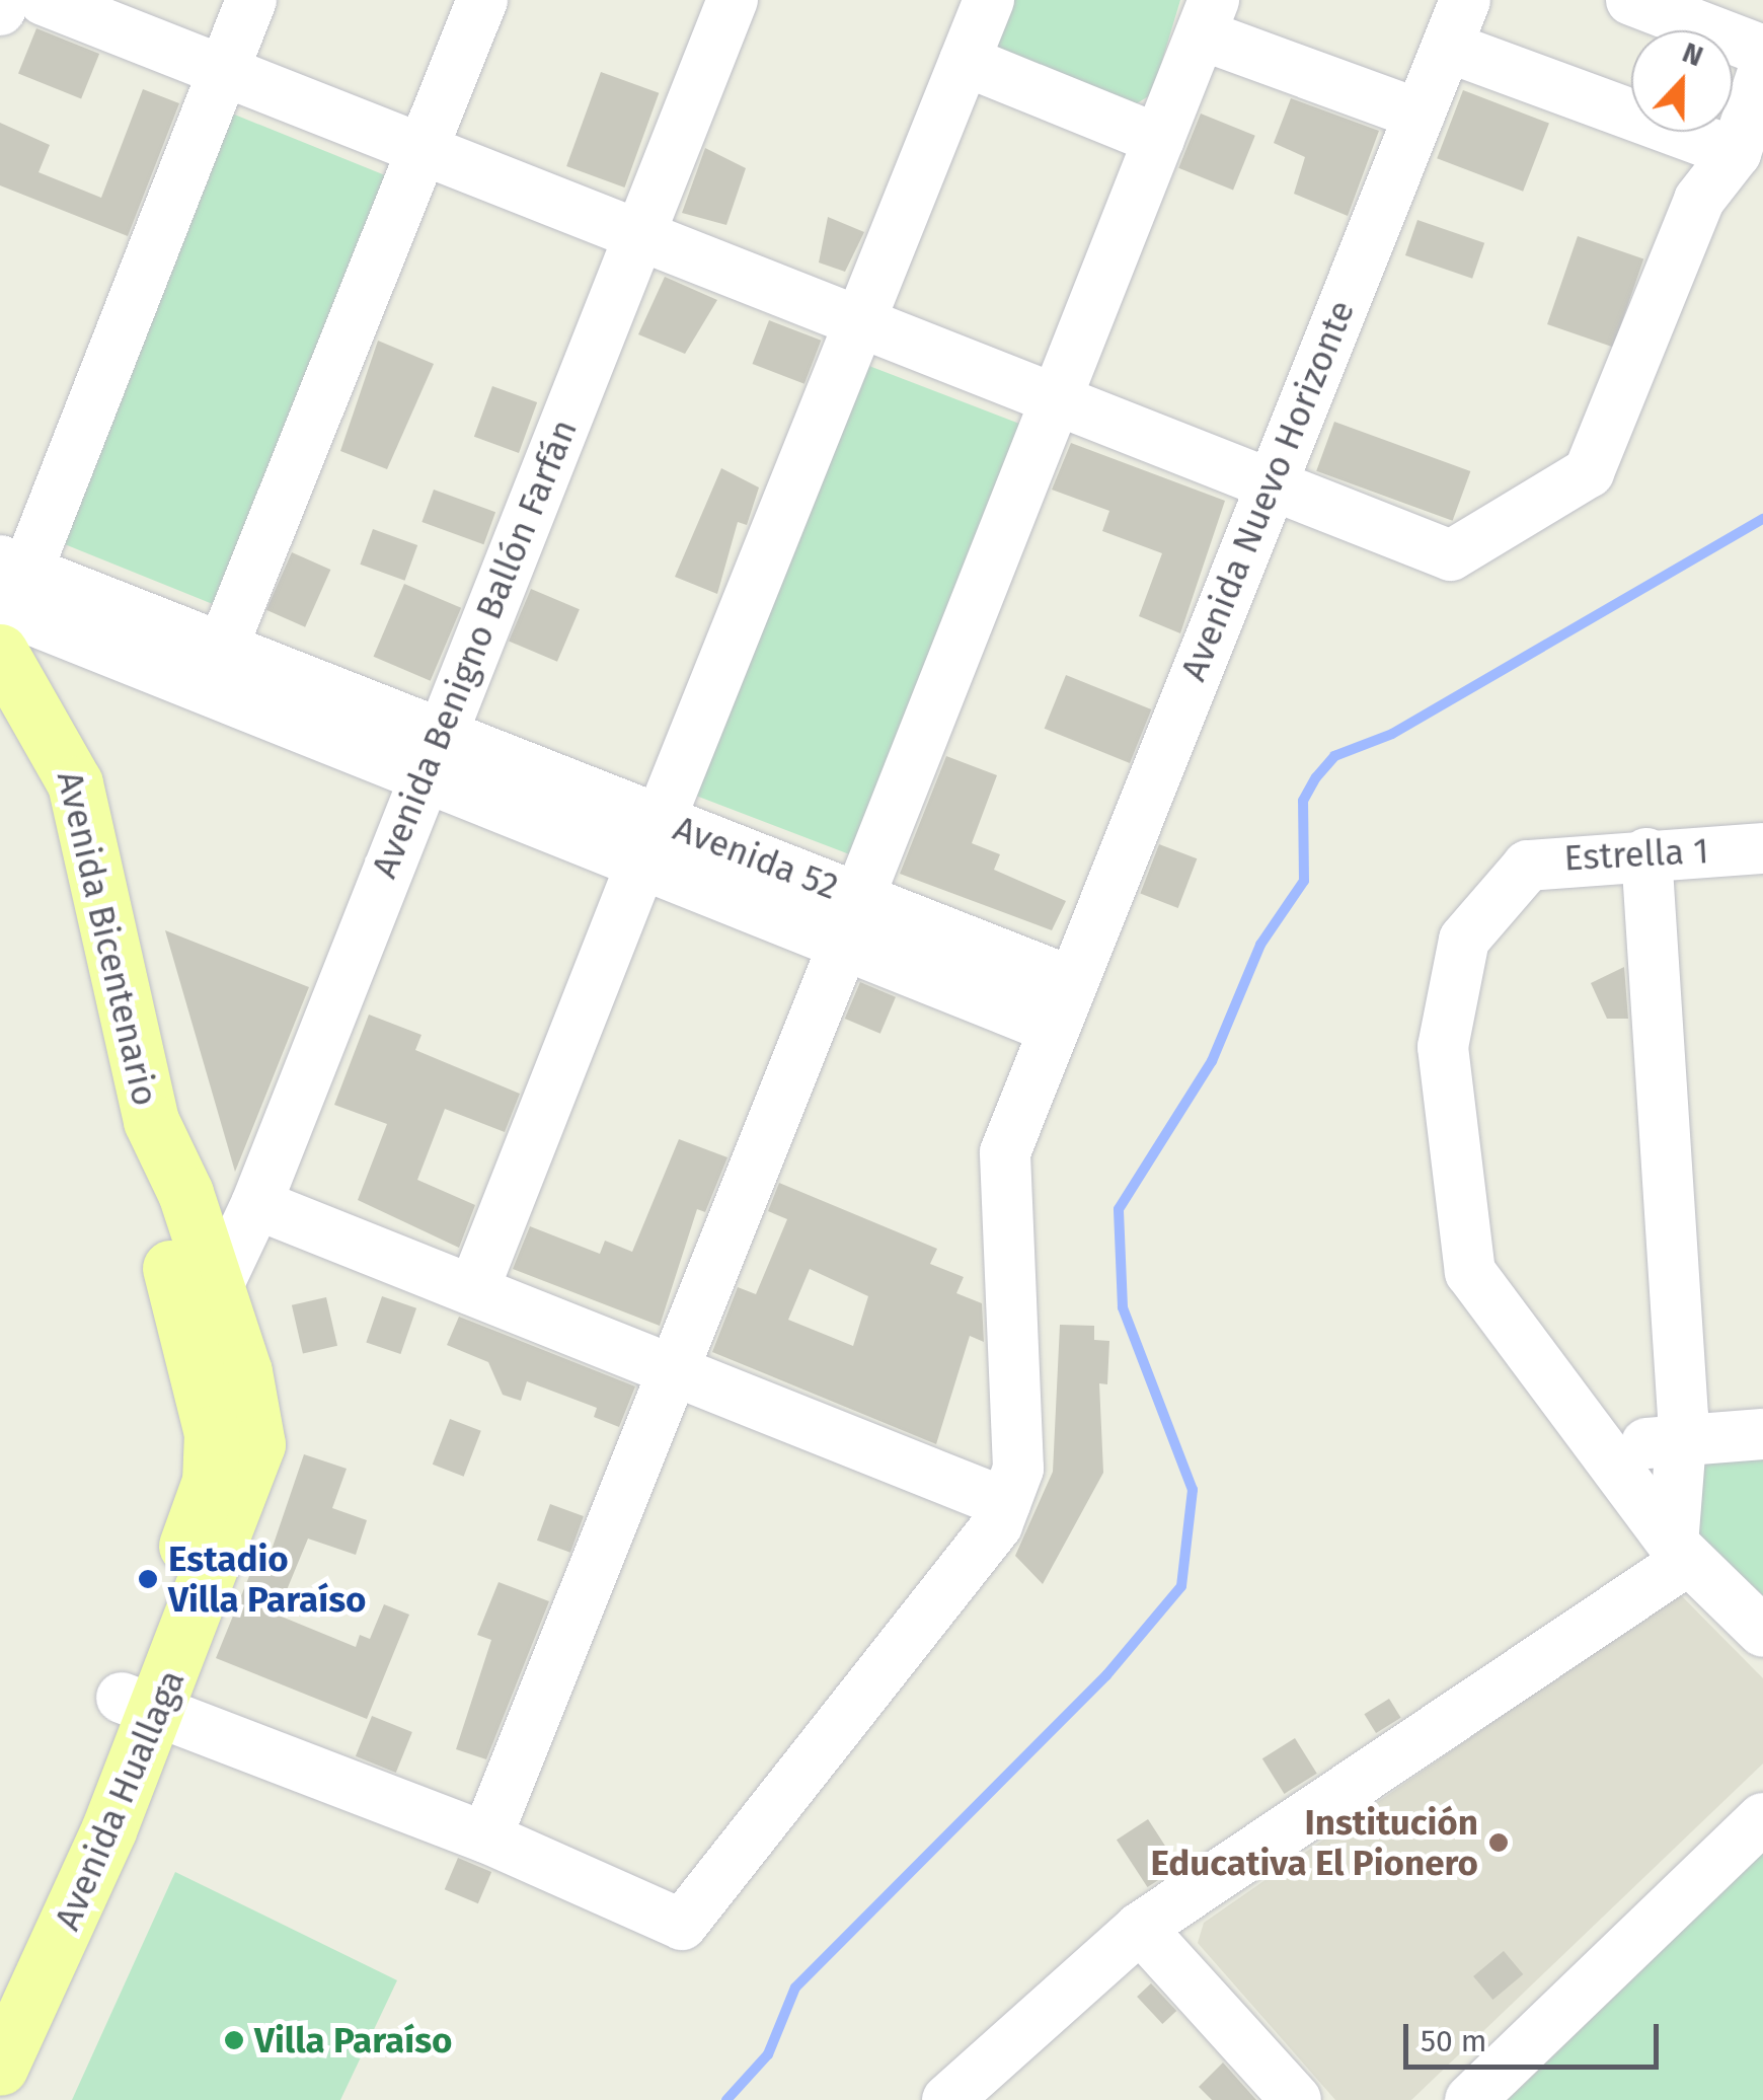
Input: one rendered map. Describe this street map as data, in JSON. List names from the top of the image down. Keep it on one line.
{"streets":{"main road":["Avenida Bicentenario","Avenida Huallaga"],"street":["Avenida Nuevo Horizonte","Avenida Benigno Ballón Farfán","Estrella 1","Avenida 52"]},"crossings":[["Avenida Nuevo Horizonte","Avenida 52"],["Avenida Benigno Ballón Farfán","Avenida 52"],["Avenida Benigno Ballón Farfán","Avenida Bicentenario"],["Avenida Benigno Ballón Farfán","Avenida Huallaga"],["Avenida 52","Avenida Bicentenario"],["Avenida Bicentenario","Avenida Huallaga"]],"places":["Estadio Villa Paraíso","Institución Educativa El Pionero","Villa Paraíso"],"scale_bar":"50 m","north":"top"}
